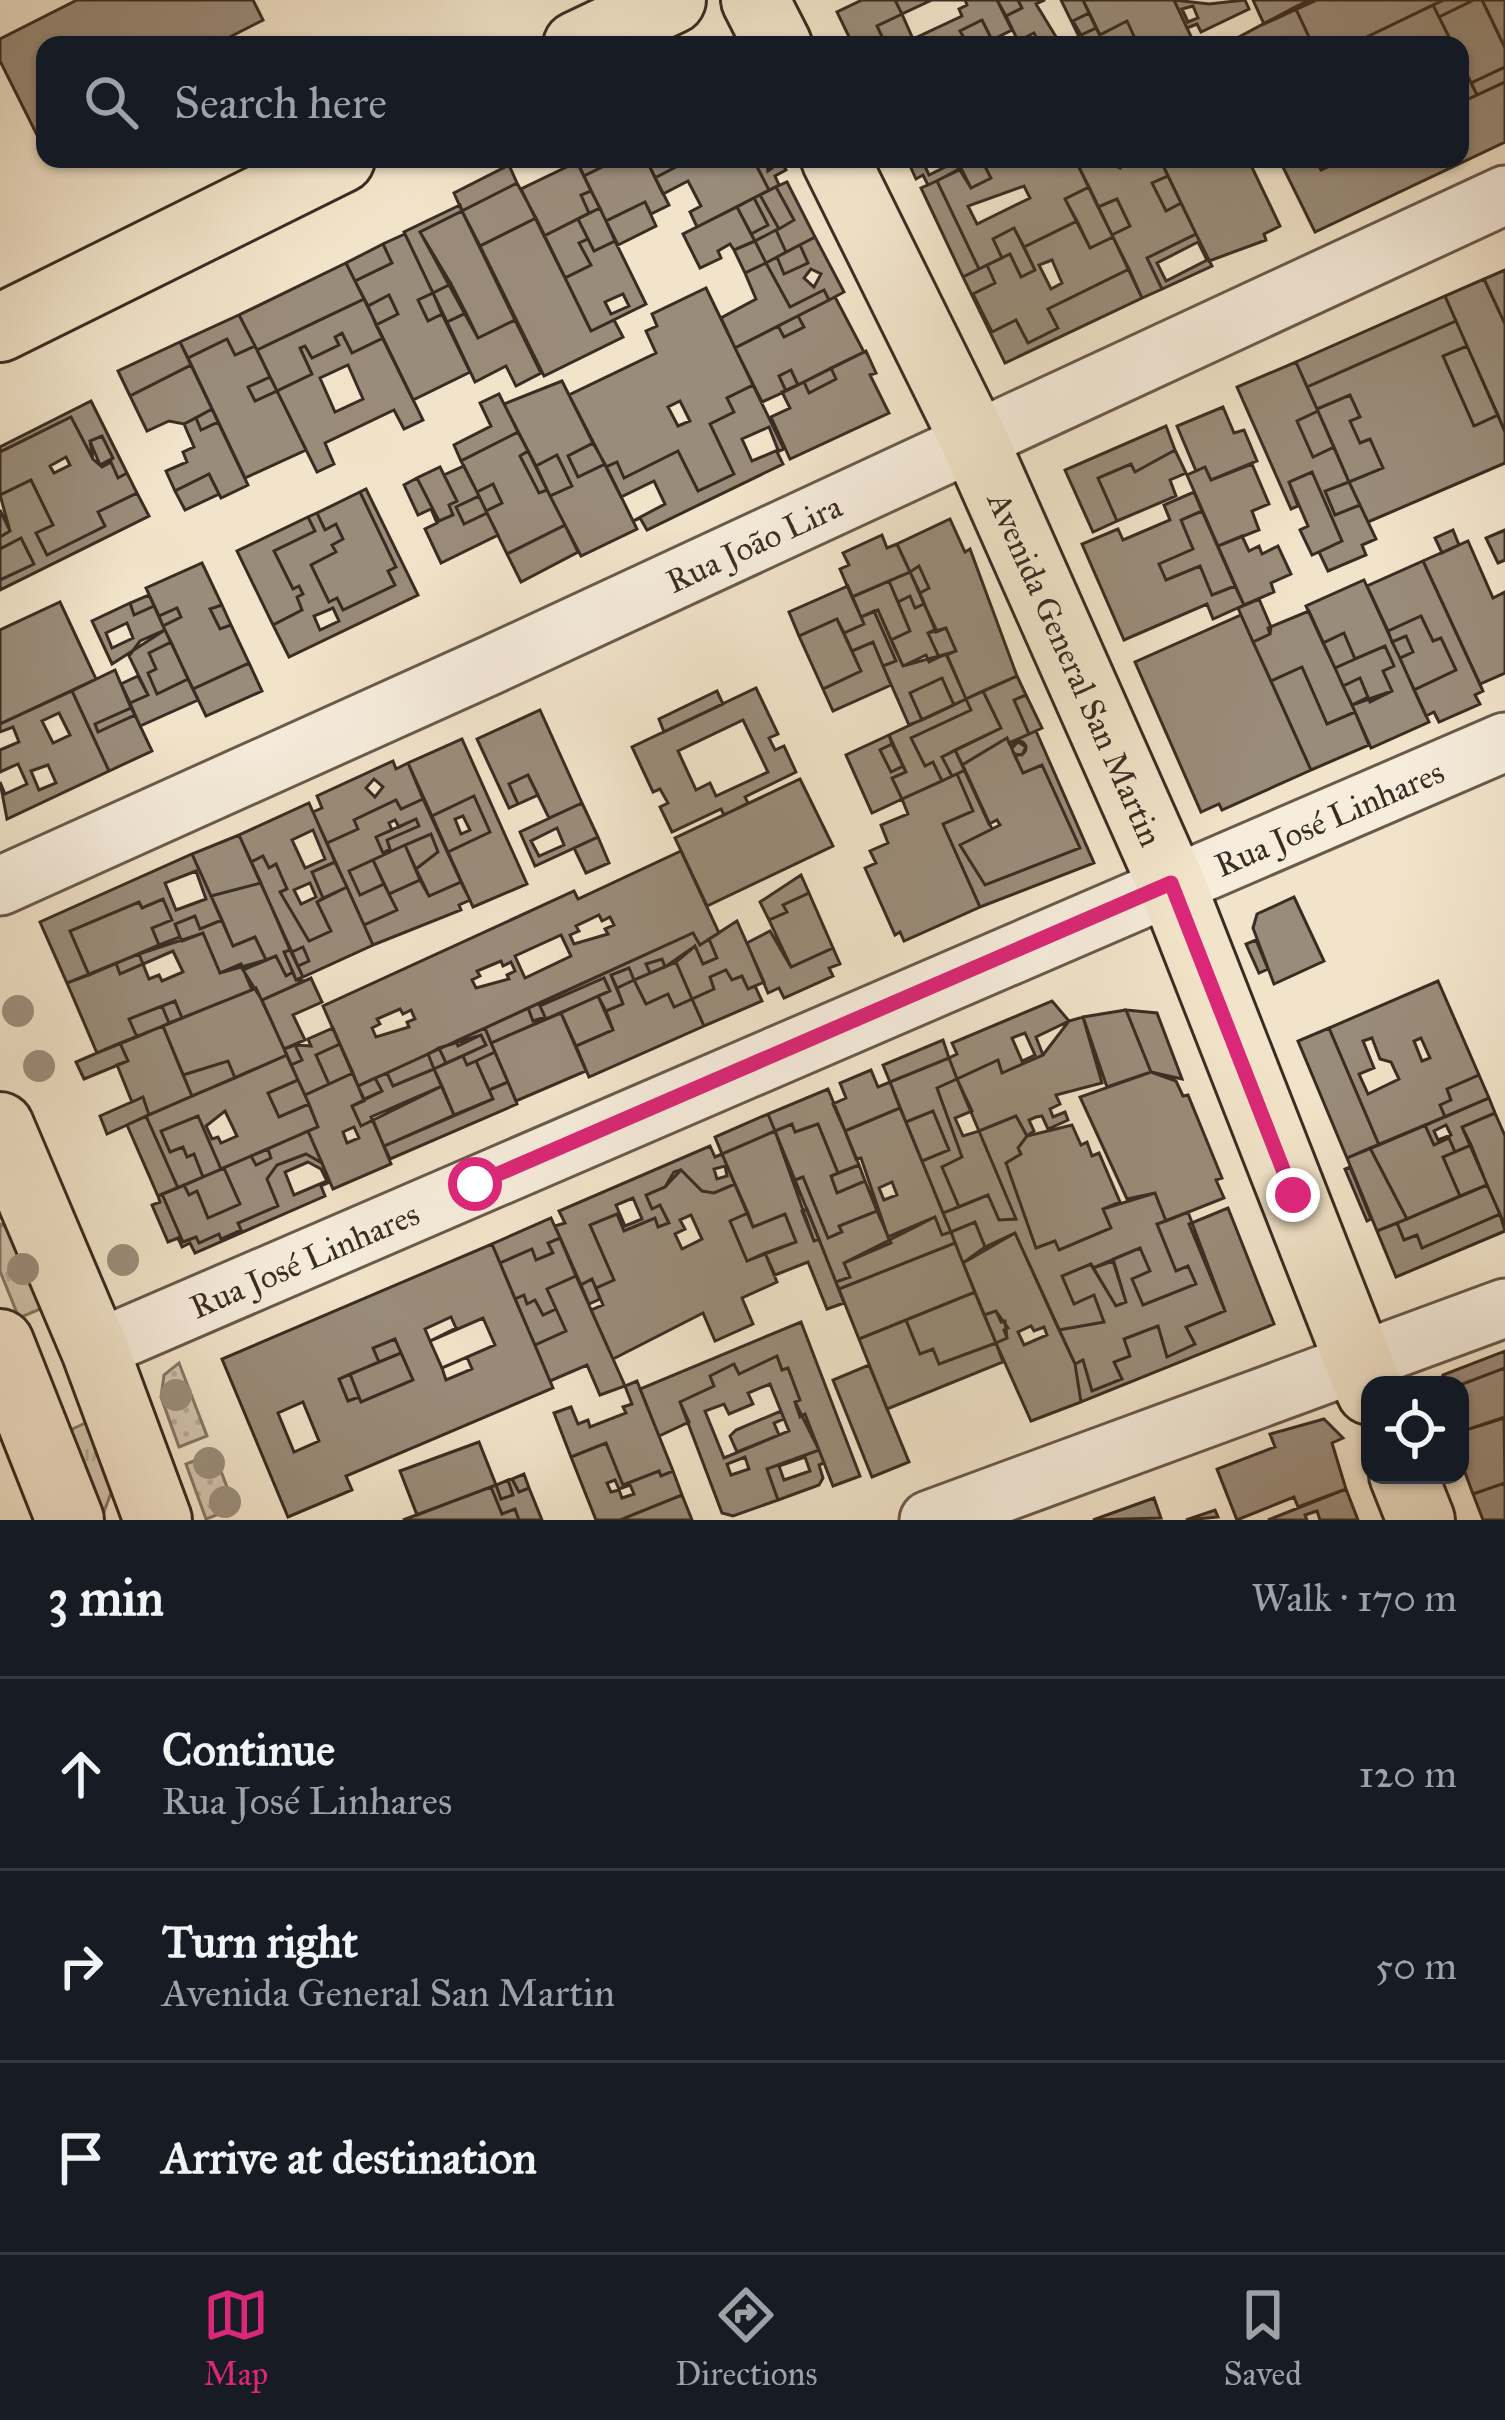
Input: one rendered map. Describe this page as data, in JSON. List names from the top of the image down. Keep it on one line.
{"streets":{"main road":["Avenida General San Martin"],"street":["Rua João Lira","Rua José Linhares"]},"crossings":[["Rua João Lira","Avenida General San Martin"],["Avenida General San Martin","Rua José Linhares"]],"page":{"search":"Search here","heading":["3 min","Walk · 170 m"],"list":[["Continue","Rua José Linhares","120 m"],["Turn right","Avenida General San Martin","50 m"],"Arrive at destination"],"nav":["Map","Directions","Saved"]}}
